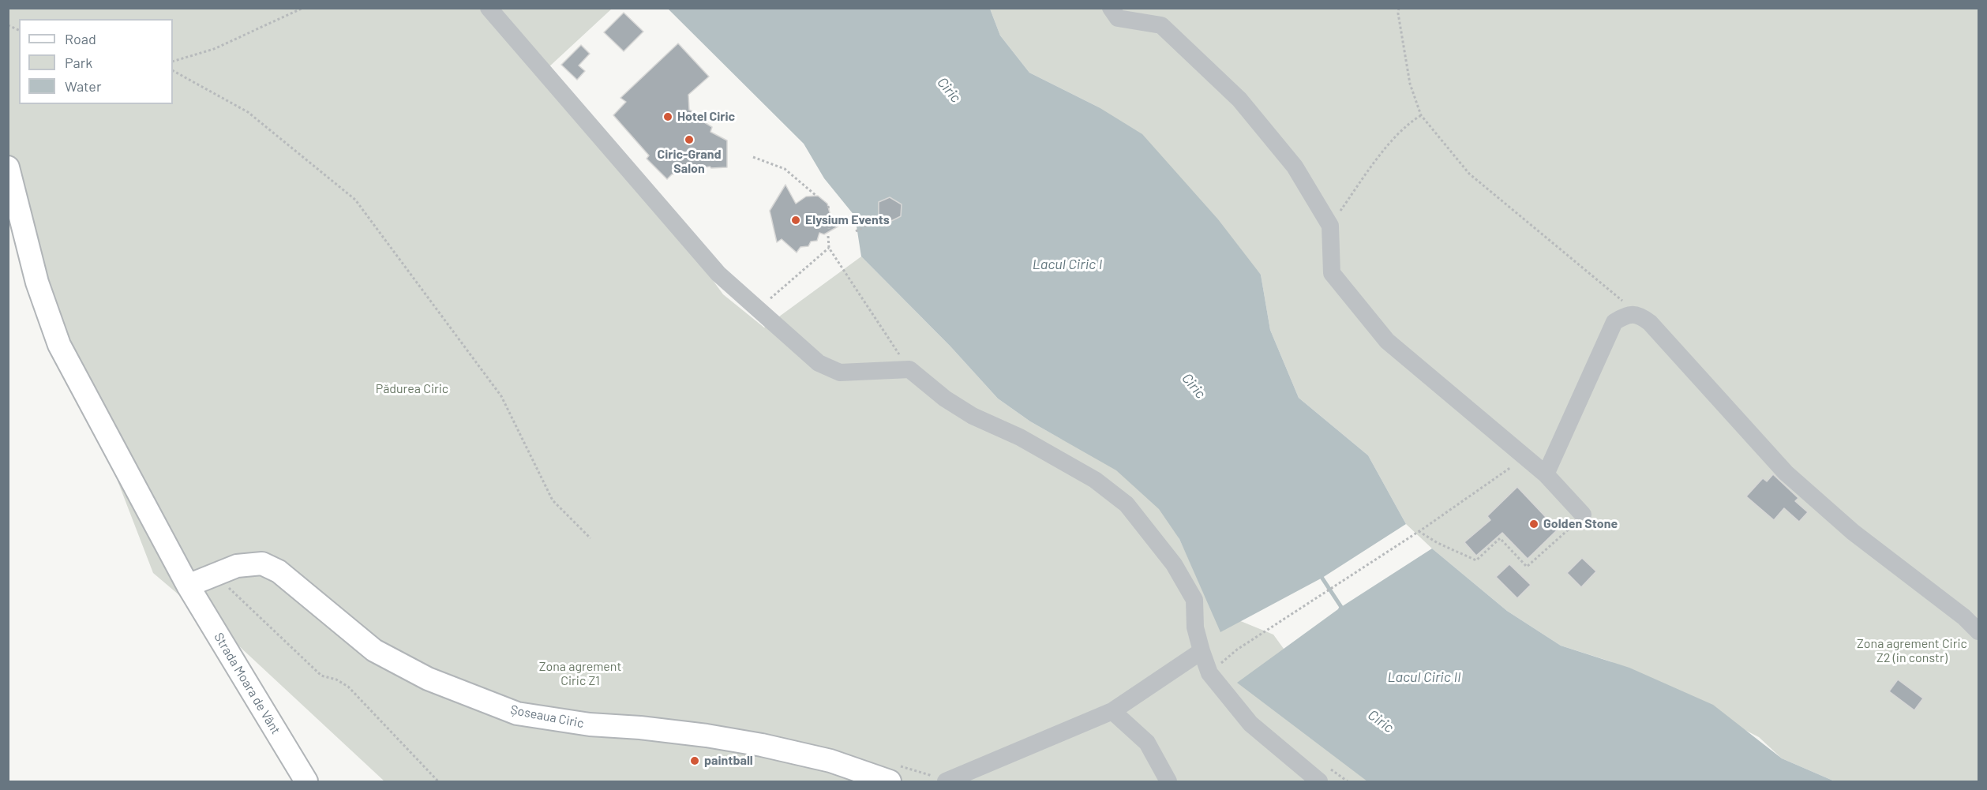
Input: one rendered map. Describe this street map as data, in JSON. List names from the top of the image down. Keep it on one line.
{"streets":{"main road":["Strada Moara de Vânt","Șoseaua Ciric"]},"crossings":[["Strada Moara de Vânt","Șoseaua Ciric"]],"water":["Ciric","Lacul Ciric I","Lacul Ciric II"],"parks":["Pădurea Ciric","Zona agrement Ciric Z2 (in constr)","Zona agrement Ciric Z1"],"places":["Hotel Ciric","Ciric-Grand Salon","Elysium Events","Golden Stone","paintball"],"legend":["Road","Park","Water"]}
